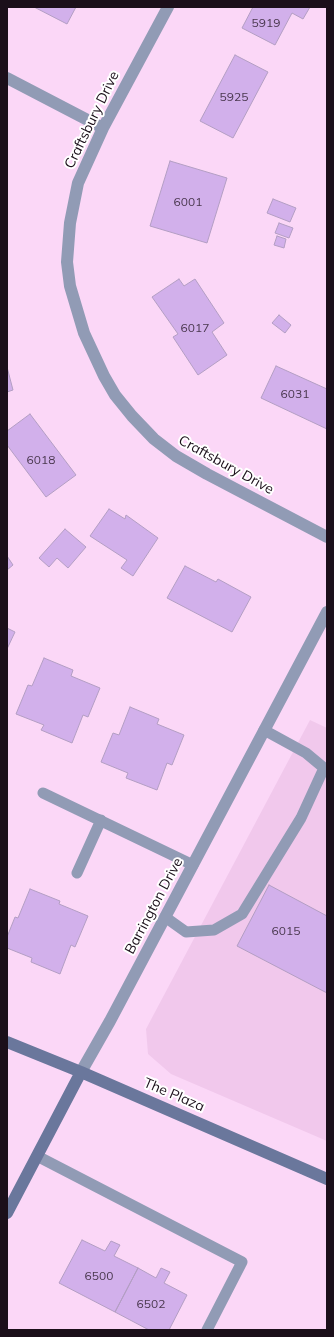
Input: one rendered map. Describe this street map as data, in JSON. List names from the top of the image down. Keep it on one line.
{"streets":{"main road":["Barrington Drive","The Plaza"],"street":["Craftsbury Drive"]},"crossings":[["Barrington Drive","The Plaza"]],"house_numbers":["5919","5925","6001","6017","6031","6018","6015","6500","6502"]}
